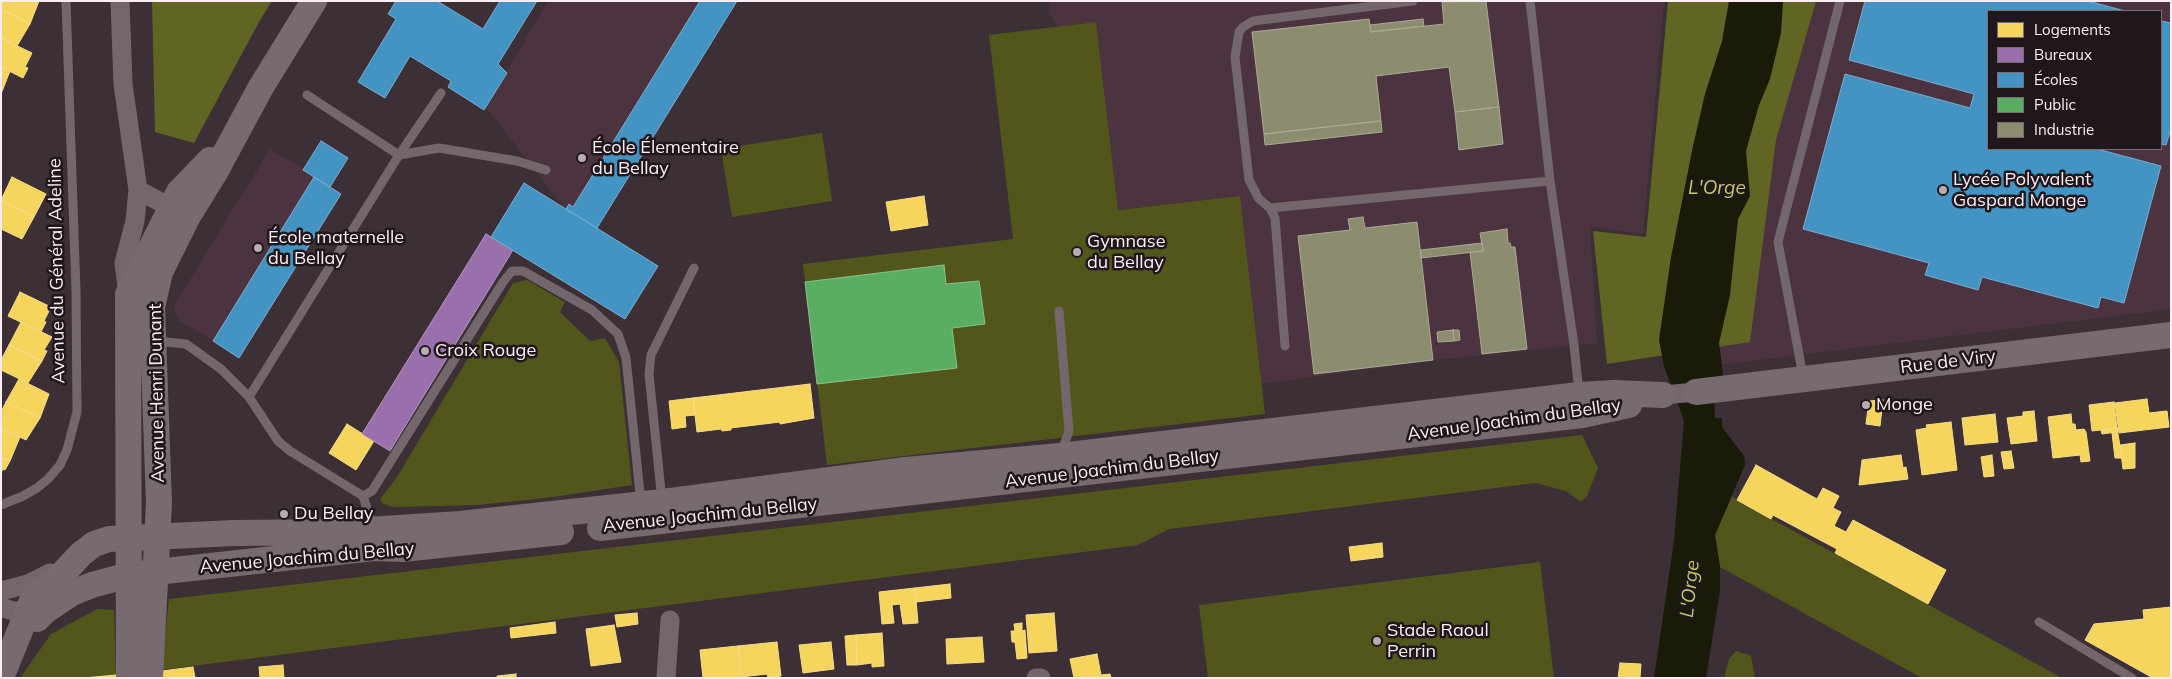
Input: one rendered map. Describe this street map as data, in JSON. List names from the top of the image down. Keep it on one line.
{"streets":{"street":["Rue de Viry","Avenue Henri Dunant","Avenue Joachim du Bellay"],"lane":["Avenue du Général Adeline"]},"crossings":[["Avenue Henri Dunant","Avenue Joachim du Bellay"]],"water":["L'Orge"],"places":["École Élementaire du Bellay","Lycée Polyvalent Gaspard Monge","École maternelle du Bellay","Gymnase du Bellay","Croix Rouge","Monge","Du Bellay","Stade Raoul Perrin"],"legend":["Logements","Bureaux","Écoles","Public","Industrie"]}
